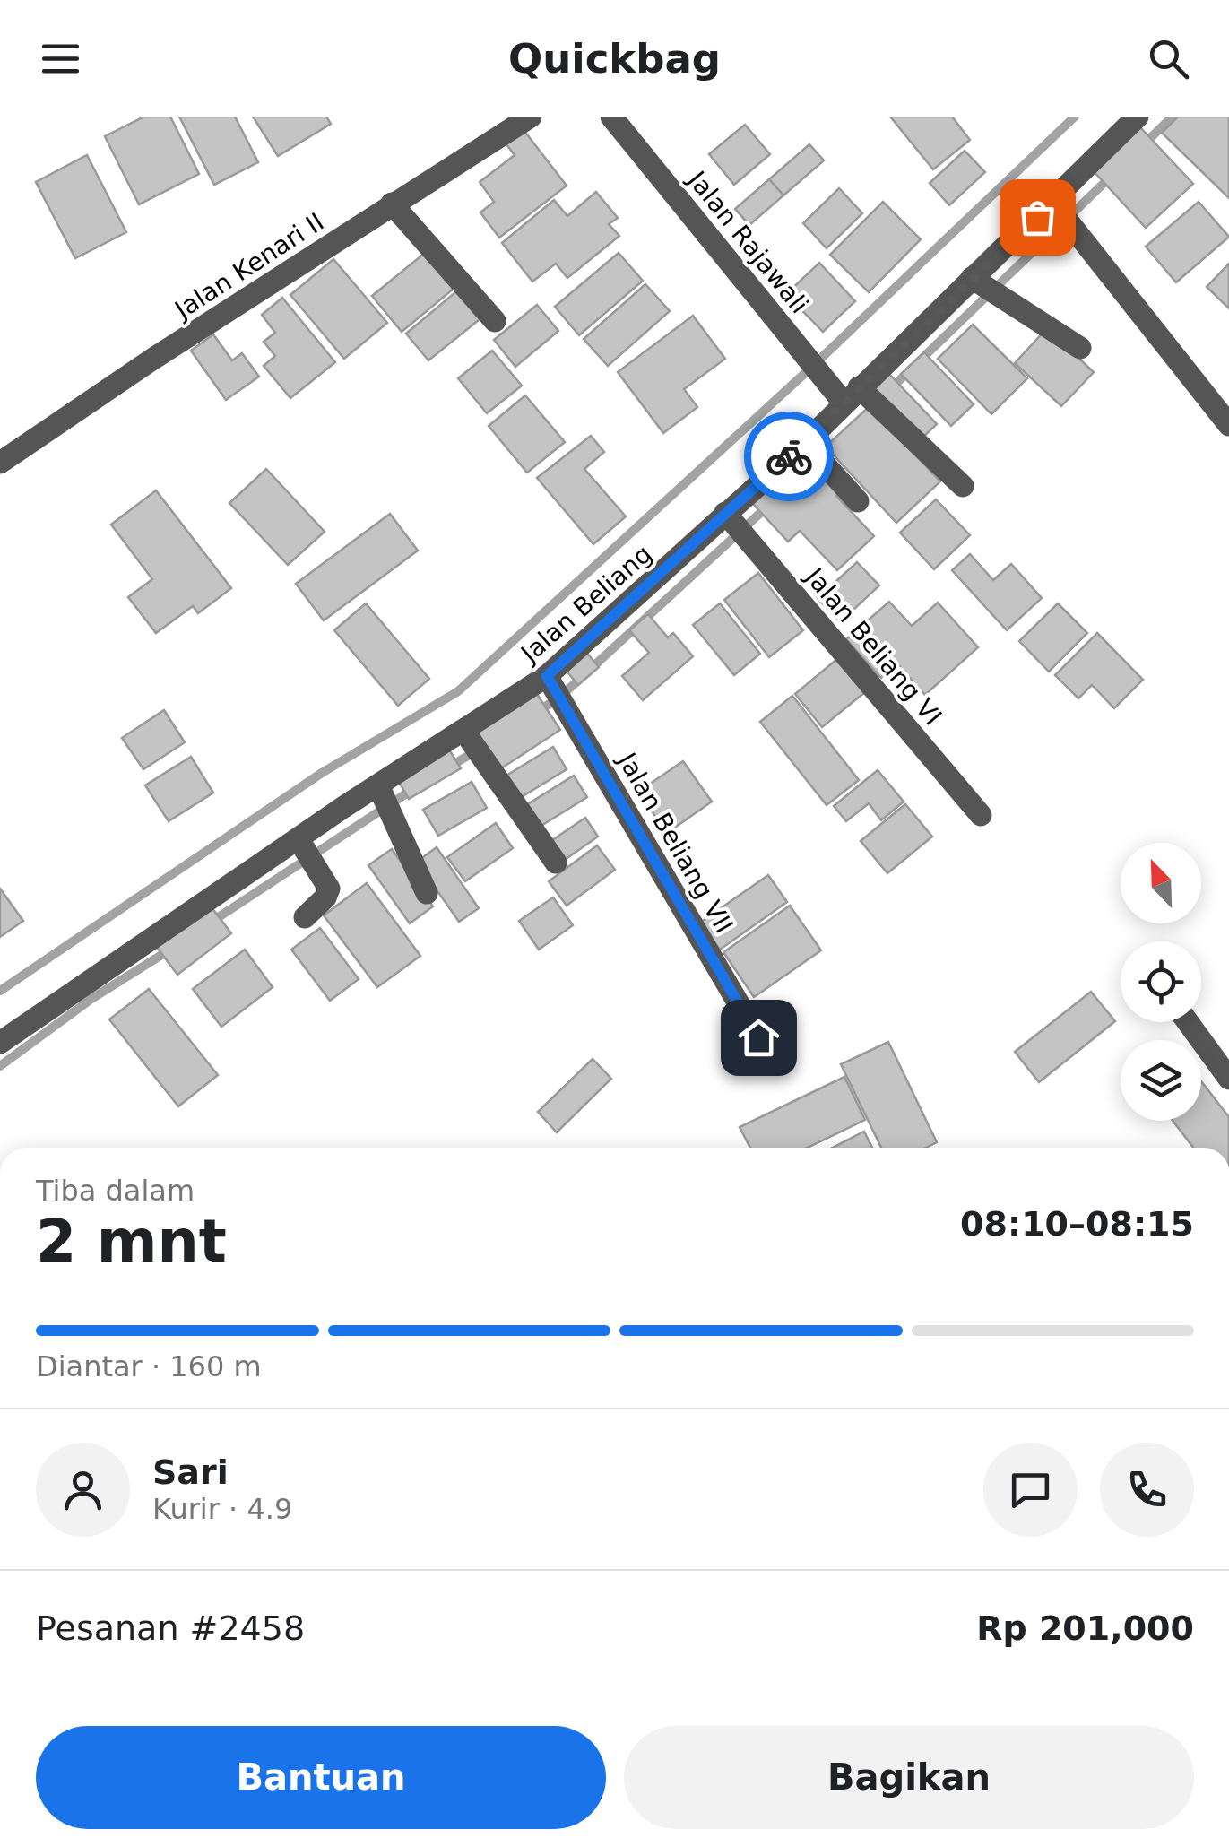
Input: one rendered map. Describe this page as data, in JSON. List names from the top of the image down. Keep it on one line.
{"streets":{"street":["Jalan Rajawali","Jalan Kenari II","Jalan Beliang","Jalan Beliang VI","Jalan Beliang VII"]},"crossings":[["Jalan Rajawali","Jalan Beliang"],["Jalan Beliang","Jalan Beliang VI"],["Jalan Beliang","Jalan Beliang VII"]],"north":"top left","page":{"header":"Quickbag","heading":["2 mnt","Tiba dalam","08:10–08:15"],"panel":["Sari","Kurir · 4.9","Pesanan #2458","Rp 201,000"],"bar":"Diantar · 160 m","buttons":["Bantuan","Bagikan"]}}
